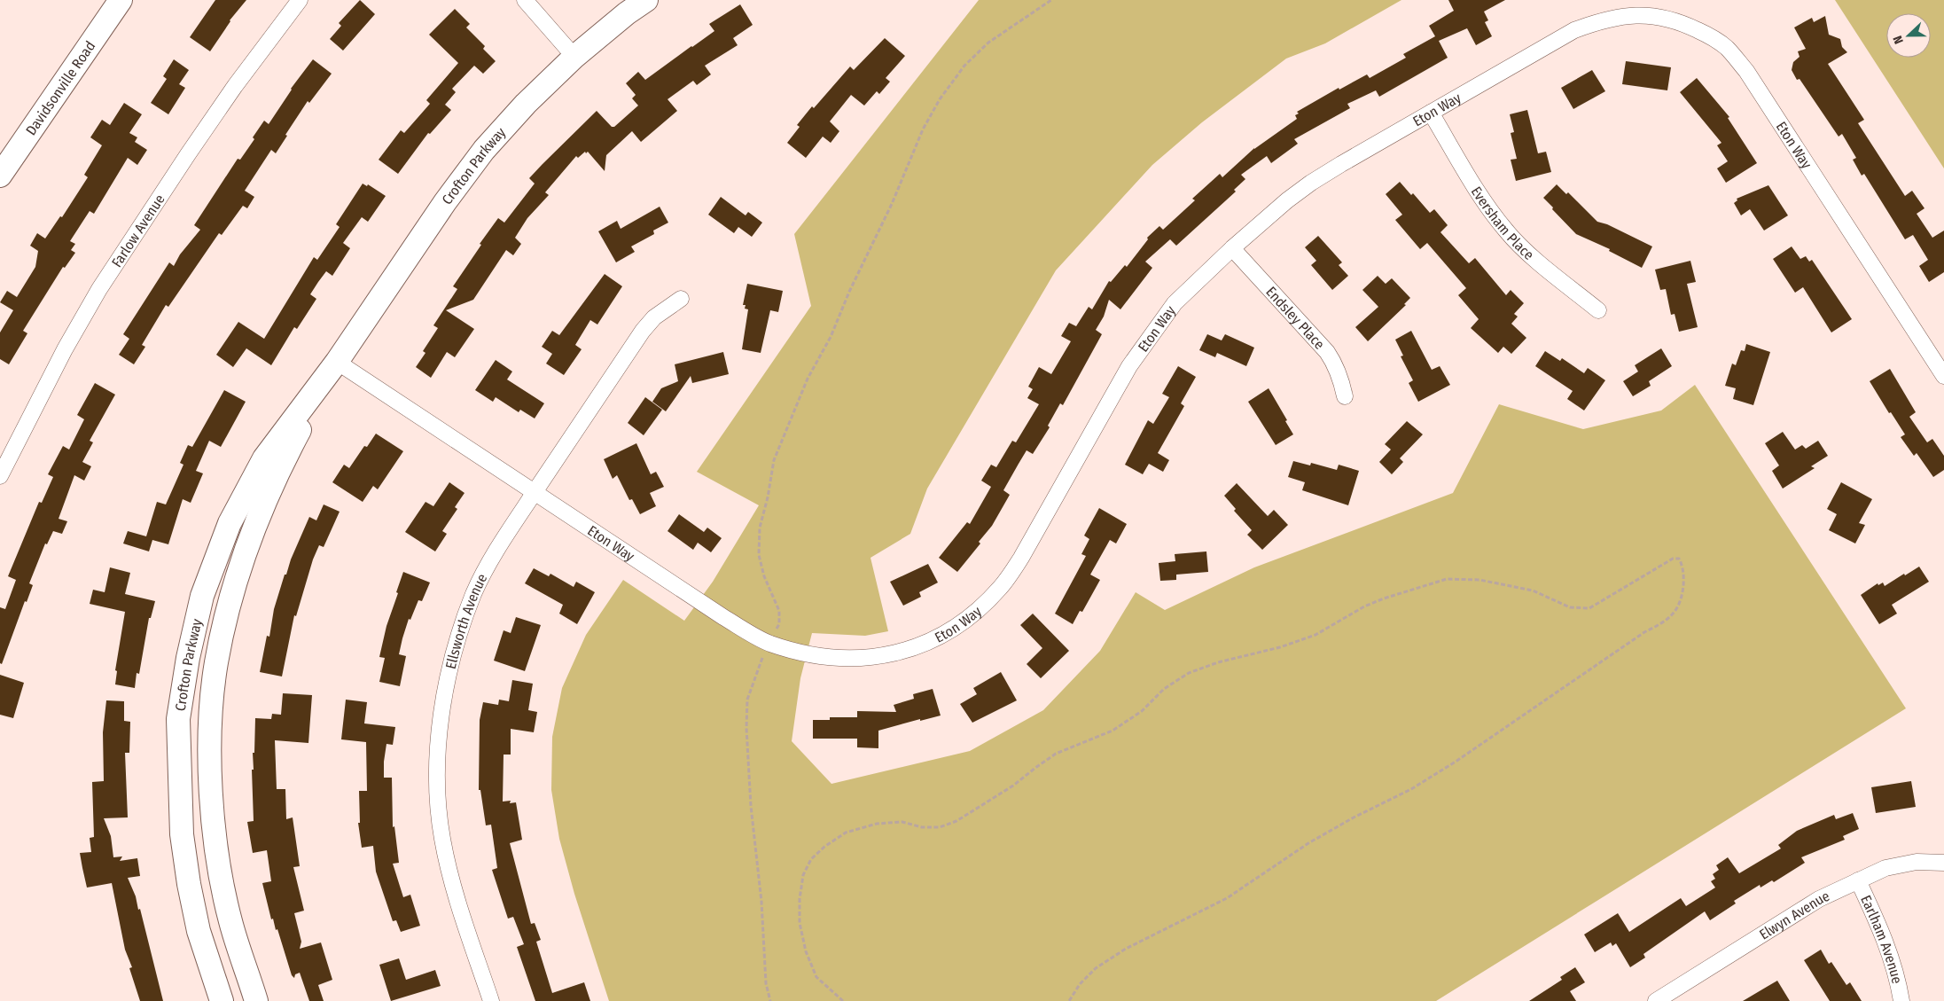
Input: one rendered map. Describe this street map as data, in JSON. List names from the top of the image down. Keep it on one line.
{"streets":{"street":["Davidsonville Road","Eton Way","Crofton Parkway","Eversham Place","Farlow Avenue","Endsley Place","Ellsworth Avenue","Elwyn Avenue","Earlham Avenue"]},"crossings":[["Eton Way","Crofton Parkway"],["Eton Way","Eversham Place"],["Eton Way","Endsley Place"],["Eton Way","Ellsworth Avenue"],["Elwyn Avenue","Earlham Avenue"]],"north":"left"}
